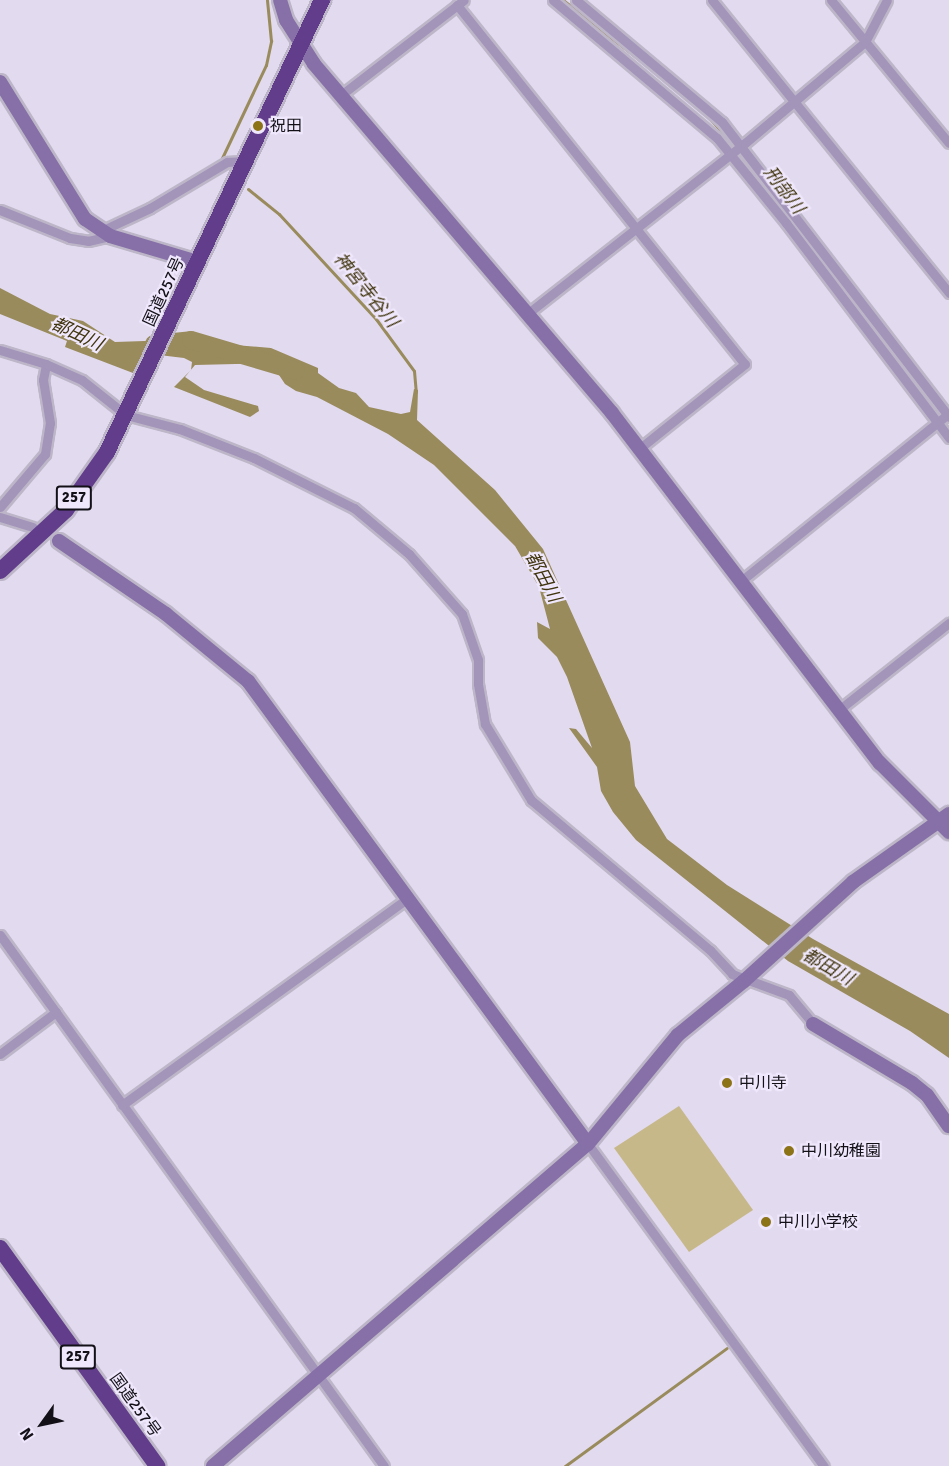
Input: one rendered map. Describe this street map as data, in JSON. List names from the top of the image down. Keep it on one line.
{"streets":{"highway":["国道257号","257"]},"water":["刑部川","神宮寺谷川","都田川"],"places":["祝田","中川寺","中川幼稚園","中川小学校"],"north":"bottom left"}
